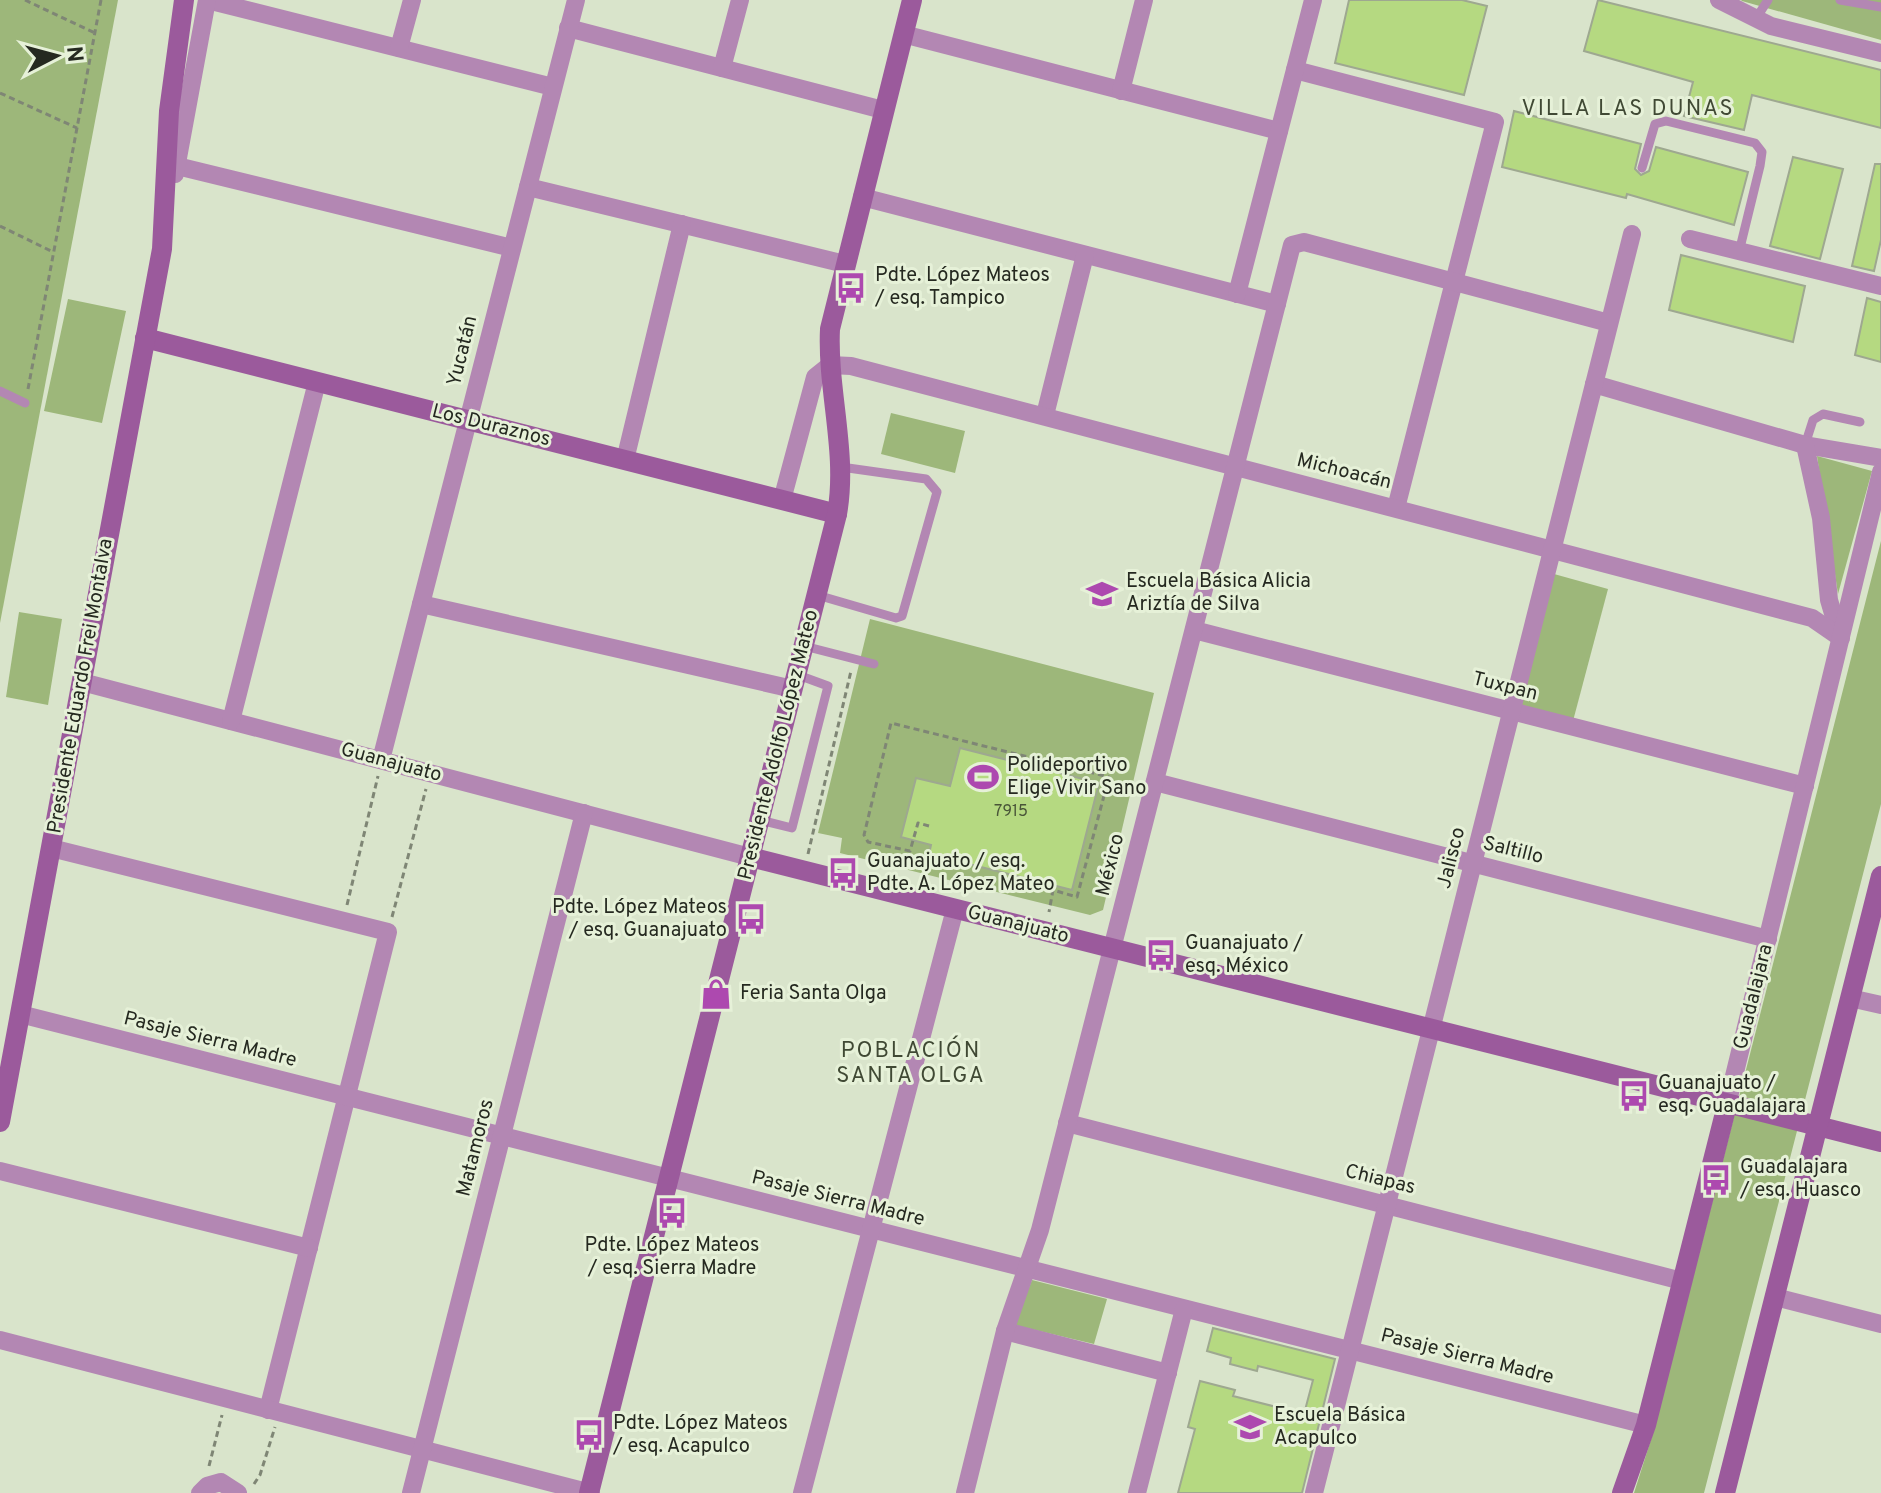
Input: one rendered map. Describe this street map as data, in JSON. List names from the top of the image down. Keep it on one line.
{"streets":{"street":["Yucatán","Los Duraznos","Michoacán","Presidente Eduardo Frei Montalva","Tuxpan","Presidente Adolfo López Mateo","Guanajuato","Saltillo","Jalisco","México","Guadalajara","Pasaje Sierra Madre","Matamoros","Chiapas"]},"crossings":[["Yucatán","Los Duraznos"],["Yucatán","Guanajuato"],["Los Duraznos","Presidente Eduardo Frei Montalva"],["Los Duraznos","Presidente Adolfo López Mateo"],["Michoacán","Presidente Adolfo López Mateo"],["Michoacán","Jalisco"],["Michoacán","México"],["Michoacán","Guadalajara"],["Presidente Eduardo Frei Montalva","Guanajuato"],["Presidente Eduardo Frei Montalva","Pasaje Sierra Madre"],["Tuxpan","Jalisco"],["Tuxpan","México"],["Tuxpan","Guadalajara"],["Presidente Adolfo López Mateo","Guanajuato"],["Presidente Adolfo López Mateo","Pasaje Sierra Madre"],["Guanajuato","Jalisco"],["Guanajuato","México"],["Guanajuato","Guadalajara"],["Guanajuato","Matamoros"],["Saltillo","Jalisco"],["Saltillo","México"],["Saltillo","Guadalajara"],["Jalisco","Pasaje Sierra Madre"],["Jalisco","Chiapas"],["México","Pasaje Sierra Madre"],["México","Chiapas"],["Guadalajara","Pasaje Sierra Madre"],["Guadalajara","Chiapas"],["Pasaje Sierra Madre","Matamoros"]],"districts":["VILLA LAS DUNAS","POBLACIÓN SANTA OLGA"],"places":{"bus stop":["Pdte. López Mateos / esq. Tampico","Guanajuato / esq. Pdte. A. López Mateo","Pdte. López Mateos / esq. Guanajuato","Guanajuato / esq. México","Guanajuato / esq. Guadalajara","Guadalajara / esq. Huasco","Pdte. López Mateos / esq. Sierra Madre","Pdte. López Mateos / esq. Acapulco"],"school or university":["Escuela Básica Alicia Ariztía de Silva","Escuela Básica Acapulco"],"sports":["Polideportivo Elige Vivir Sano"],"shop":["Feria Santa Olga"]},"house_numbers":["7915"],"north":"right"}
